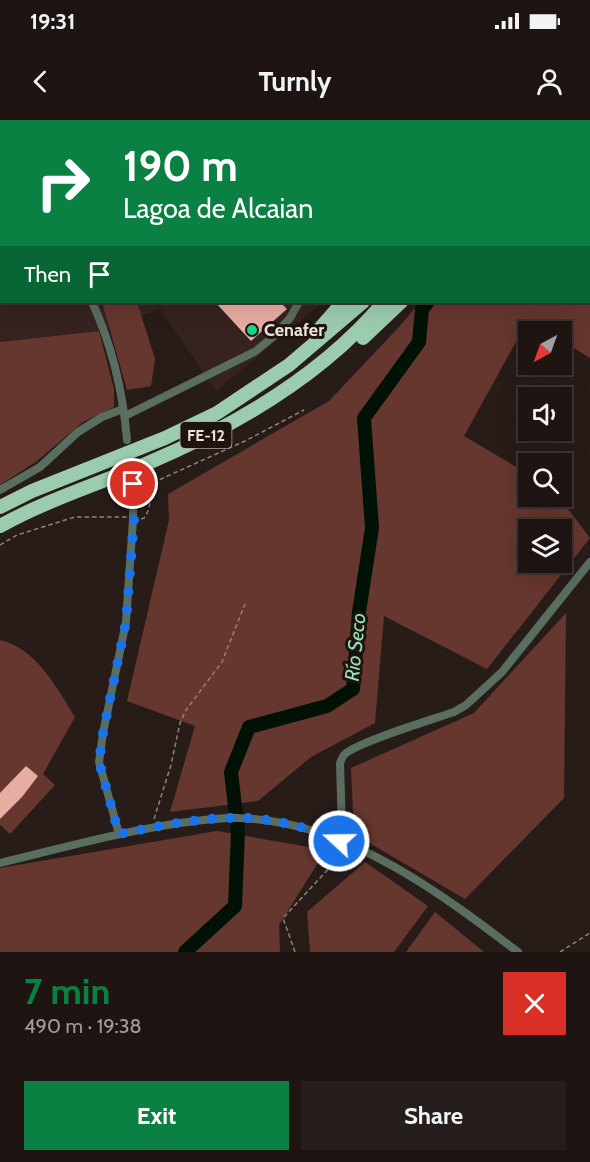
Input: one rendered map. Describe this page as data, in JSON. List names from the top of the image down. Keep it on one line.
{"streets":{"highway":["FE-12"]},"water":["Río Seco"],"places":["Cenafer"],"north":"bottom left","page":{"status":"19:31","header":"Turnly","turn":["190 m","Lagoa de Alcaian"],"then":"Then","heading":["7 min","490 m · 19:38"],"buttons":["Exit","Share"]}}
